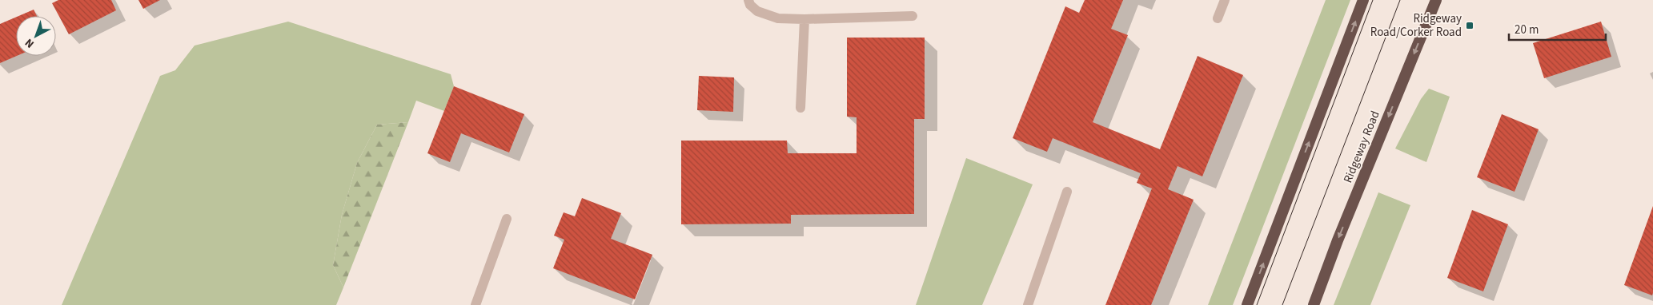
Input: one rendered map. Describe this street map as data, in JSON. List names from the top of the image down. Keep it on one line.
{"streets":{"highway":["Ridgeway Road"]},"places":{"transit":["Ridgeway Road/Corker Road"]},"scale_bar":"20 m","north":"bottom left"}
